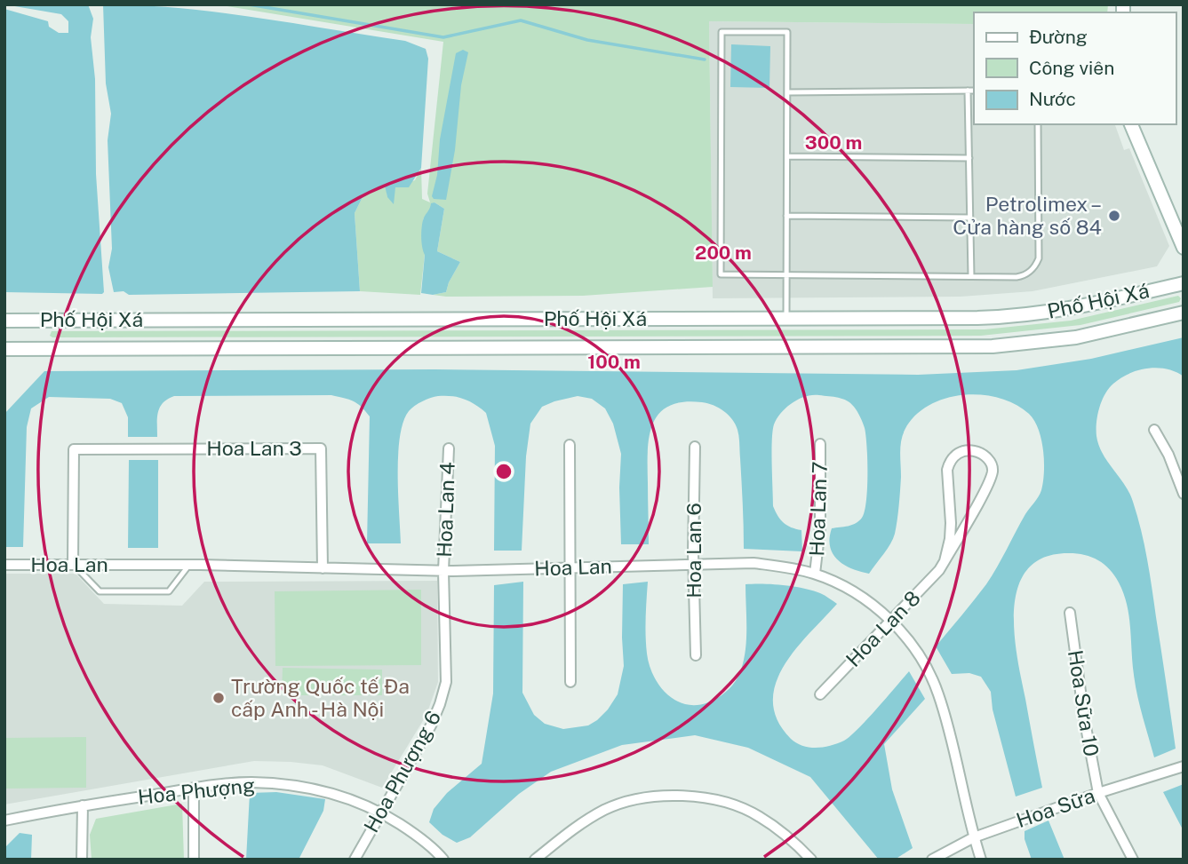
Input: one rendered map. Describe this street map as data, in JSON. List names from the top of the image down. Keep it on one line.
{"streets":{"main road":["Phố Hội Xá"],"street":["Hoa Lan 3","Hoa Lan 7","Hoa Lan 4","Hoa Lan 6","Hoa Lan","Hoa Lan 8","Hoa Sữa 10","Hoa Phượng 6","Hoa Phượng","Hoa Sữa"]},"crossings":[["Hoa Lan 3","Hoa Lan"],["Hoa Lan 7","Hoa Lan"],["Hoa Lan 4","Hoa Lan"],["Hoa Lan 4","Hoa Phượng 6"],["Hoa Lan 6","Hoa Lan"],["Hoa Lan","Hoa Lan 8"],["Hoa Lan","Hoa Phượng 6"],["Hoa Lan","Hoa Sữa"],["Hoa Sữa 10","Hoa Sữa"],["Hoa Phượng 6","Hoa Phượng"]],"places":["Petrolimex – Cửa hàng số 84","Trường Quốc tế Đa cấp Anh - Hà Nội"],"legend":["Đường","Công viên","Nước"],"rings":["300 m","200 m","100 m"]}
